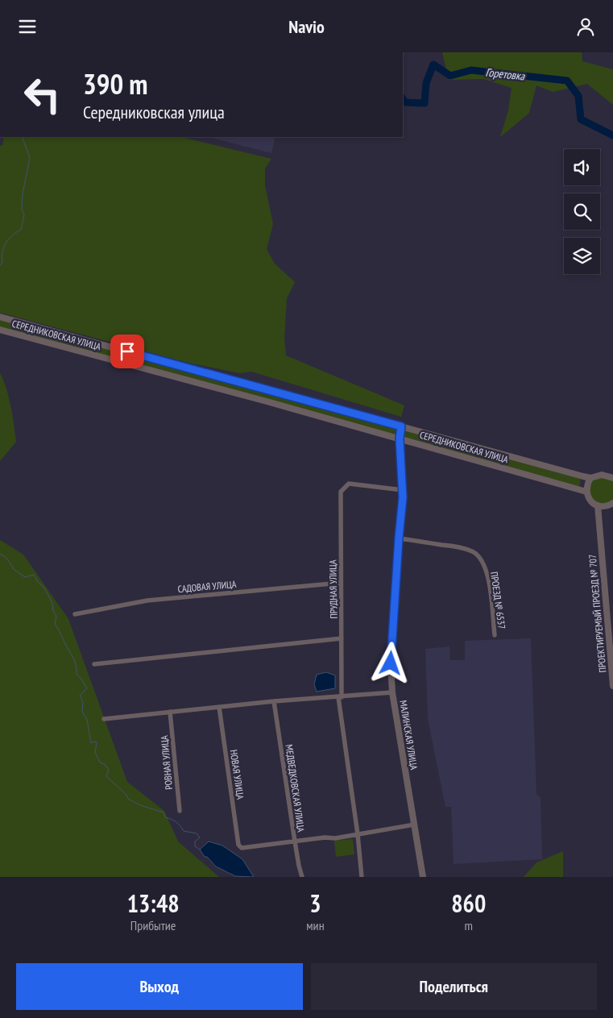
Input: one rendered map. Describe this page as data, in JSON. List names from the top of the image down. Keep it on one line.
{"streets":{"street":["СЕРЕДНИКОВСКАЯ УЛИЦА","САДОВАЯ УЛИЦА","ПРУДНАЯ УЛИЦА","ПРОЕЗД № 6537","ПРОЕКТИРУЕМЫЙ ПРОЕЗД № 707","МАЛИНСКАЯ УЛИЦА","РОВНАЯ УЛИЦА","НОВАЯ УЛИЦА","МЕДВЕДКОВСКАЯ УЛИЦА"]},"crossings":[["СЕРЕДНИКОВСКАЯ УЛИЦА","МАЛИНСКАЯ УЛИЦА"],["САДОВАЯ УЛИЦА","ПРУДНАЯ УЛИЦА"],["ПРУДНАЯ УЛИЦА","МАЛИНСКАЯ УЛИЦА"],["ПРОЕЗД № 6537","МАЛИНСКАЯ УЛИЦА"],["НОВАЯ УЛИЦА","МЕДВЕДКОВСКАЯ УЛИЦА"]],"water":["Горетовка"],"page":{"header":"Navio","turn":["390 m","Середниковская улица"],"eta":["13:48","Прибытие","3","мин","860","m"],"buttons":["Выход","Поделиться"]}}
